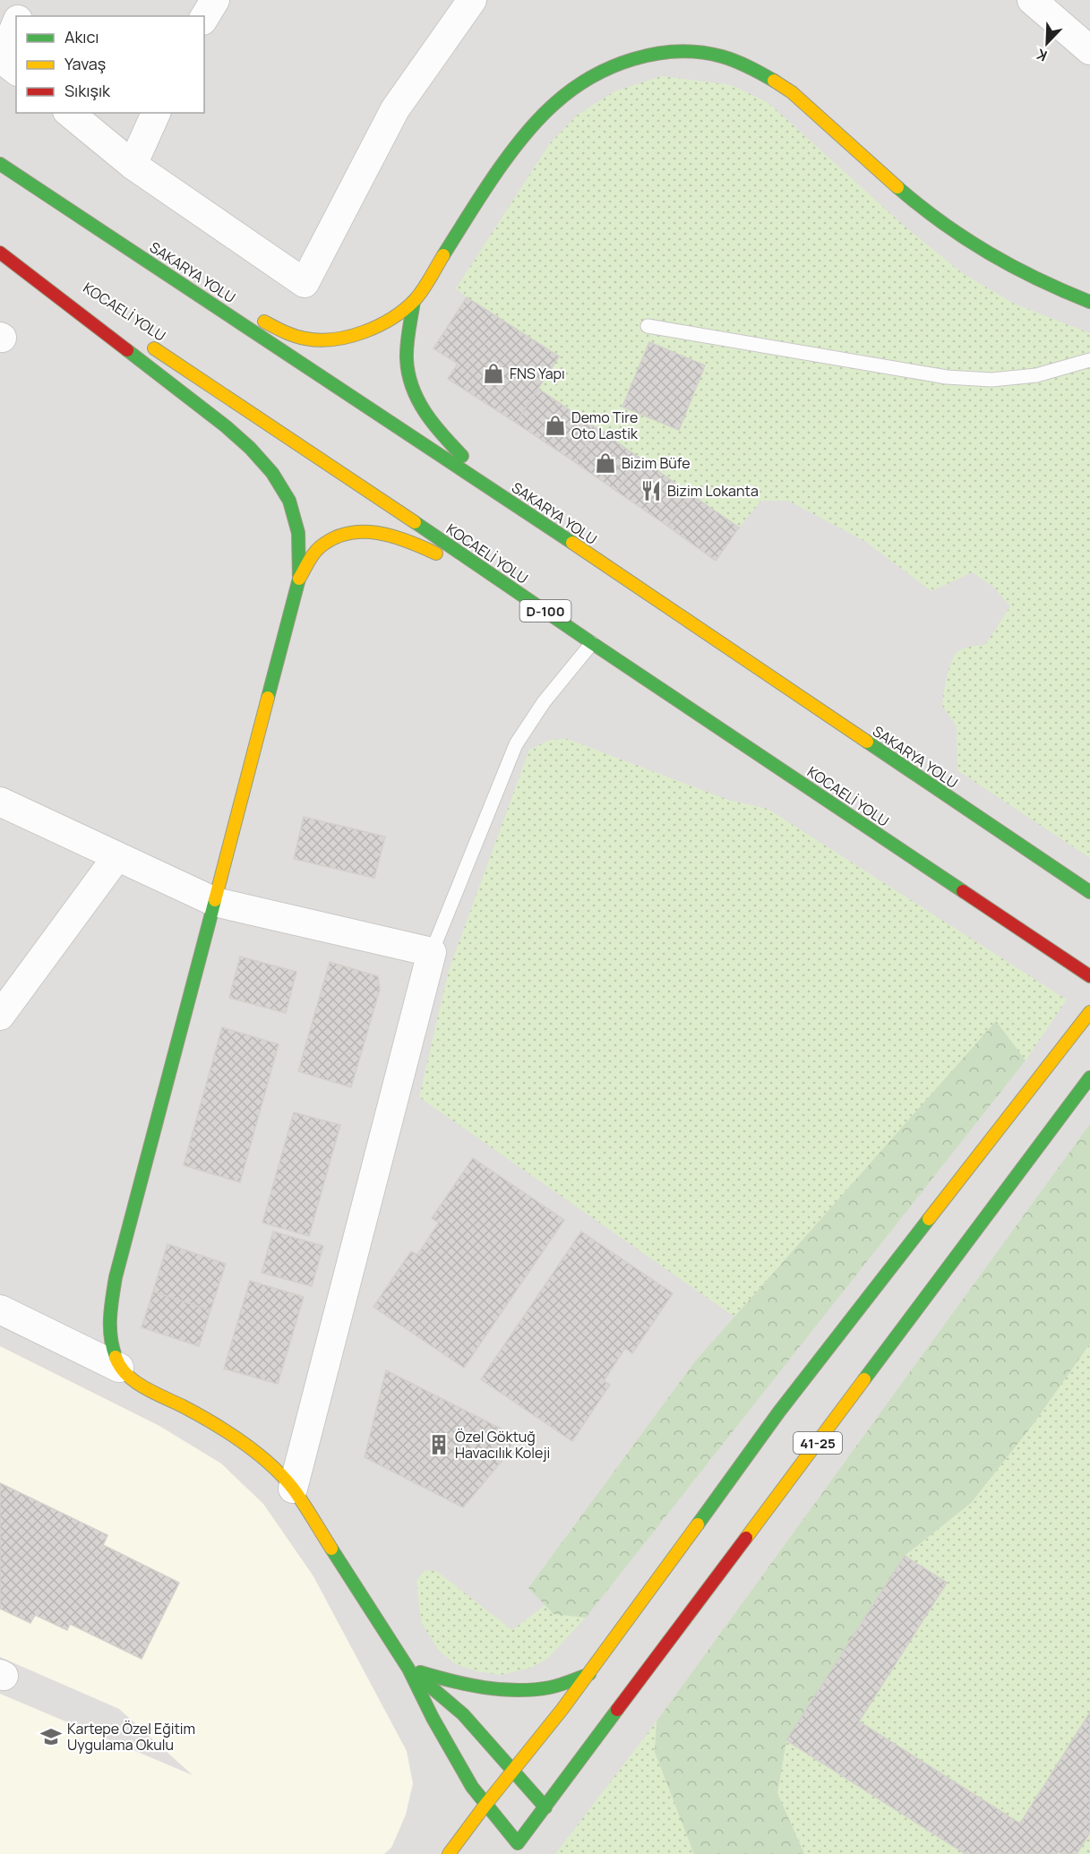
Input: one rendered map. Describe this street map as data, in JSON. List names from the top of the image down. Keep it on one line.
{"streets":{"main road":["SAKARYA YOLU","KOCAELİ YOLU","D-100","41-25"]},"places":{"shop":["FNS Yapı","Demo Tire Oto Lastik","Bizim Büfe"],"restaurant":["Bizim Lokanta"],"building":["Özel Göktuğ Havacılık Koleji"],"school or university":["Kartepe Özel Eğitim Uygulama Okulu"]},"legend":["Akıcı","Yavaş","Sıkışık"],"north":"bottom left"}
